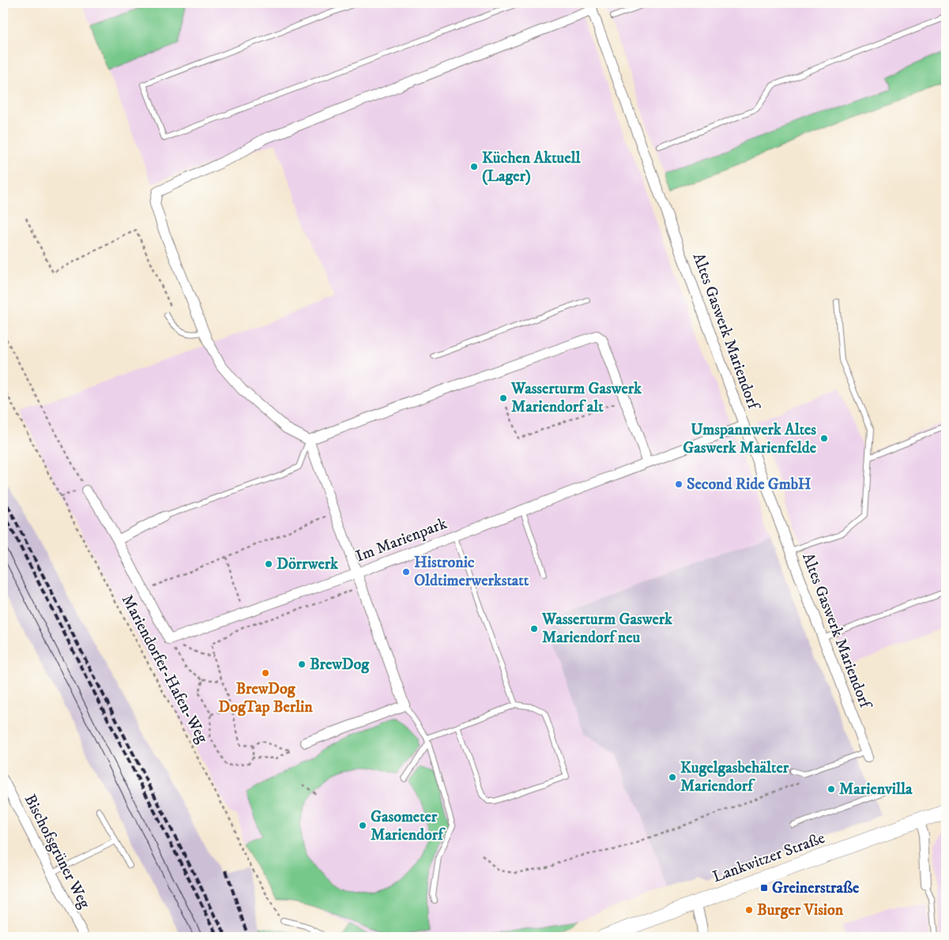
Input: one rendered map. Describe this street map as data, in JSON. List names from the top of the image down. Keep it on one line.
{"streets":{"main road":["Lankwitzer Straße"],"street":["Altes Gaswerk Mariendorf","Im Marienpark","Bischofsgrüner Weg"],"path":["Mariendorfer-Hafen-Weg"]},"crossings":[["Altes Gaswerk Mariendorf","Im Marienpark"]],"places":{"other":["Küchen Aktuell (Lager)","Wasserturm Gaswerk Mariendorf alt","Umspannwerk Altes Gaswerk Marienfelde","Second Ride GmbH","Dörrwerk","Histronic Oldtimerwerkstatt","Wasserturm Gaswerk Mariendorf neu","BrewDog","BrewDog DogTap Berlin","Kugelgasbehälter Mariendorf","Marienvilla","Gasometer Mariendorf","Burger Vision"],"transit":["Greinerstraße"]}}
